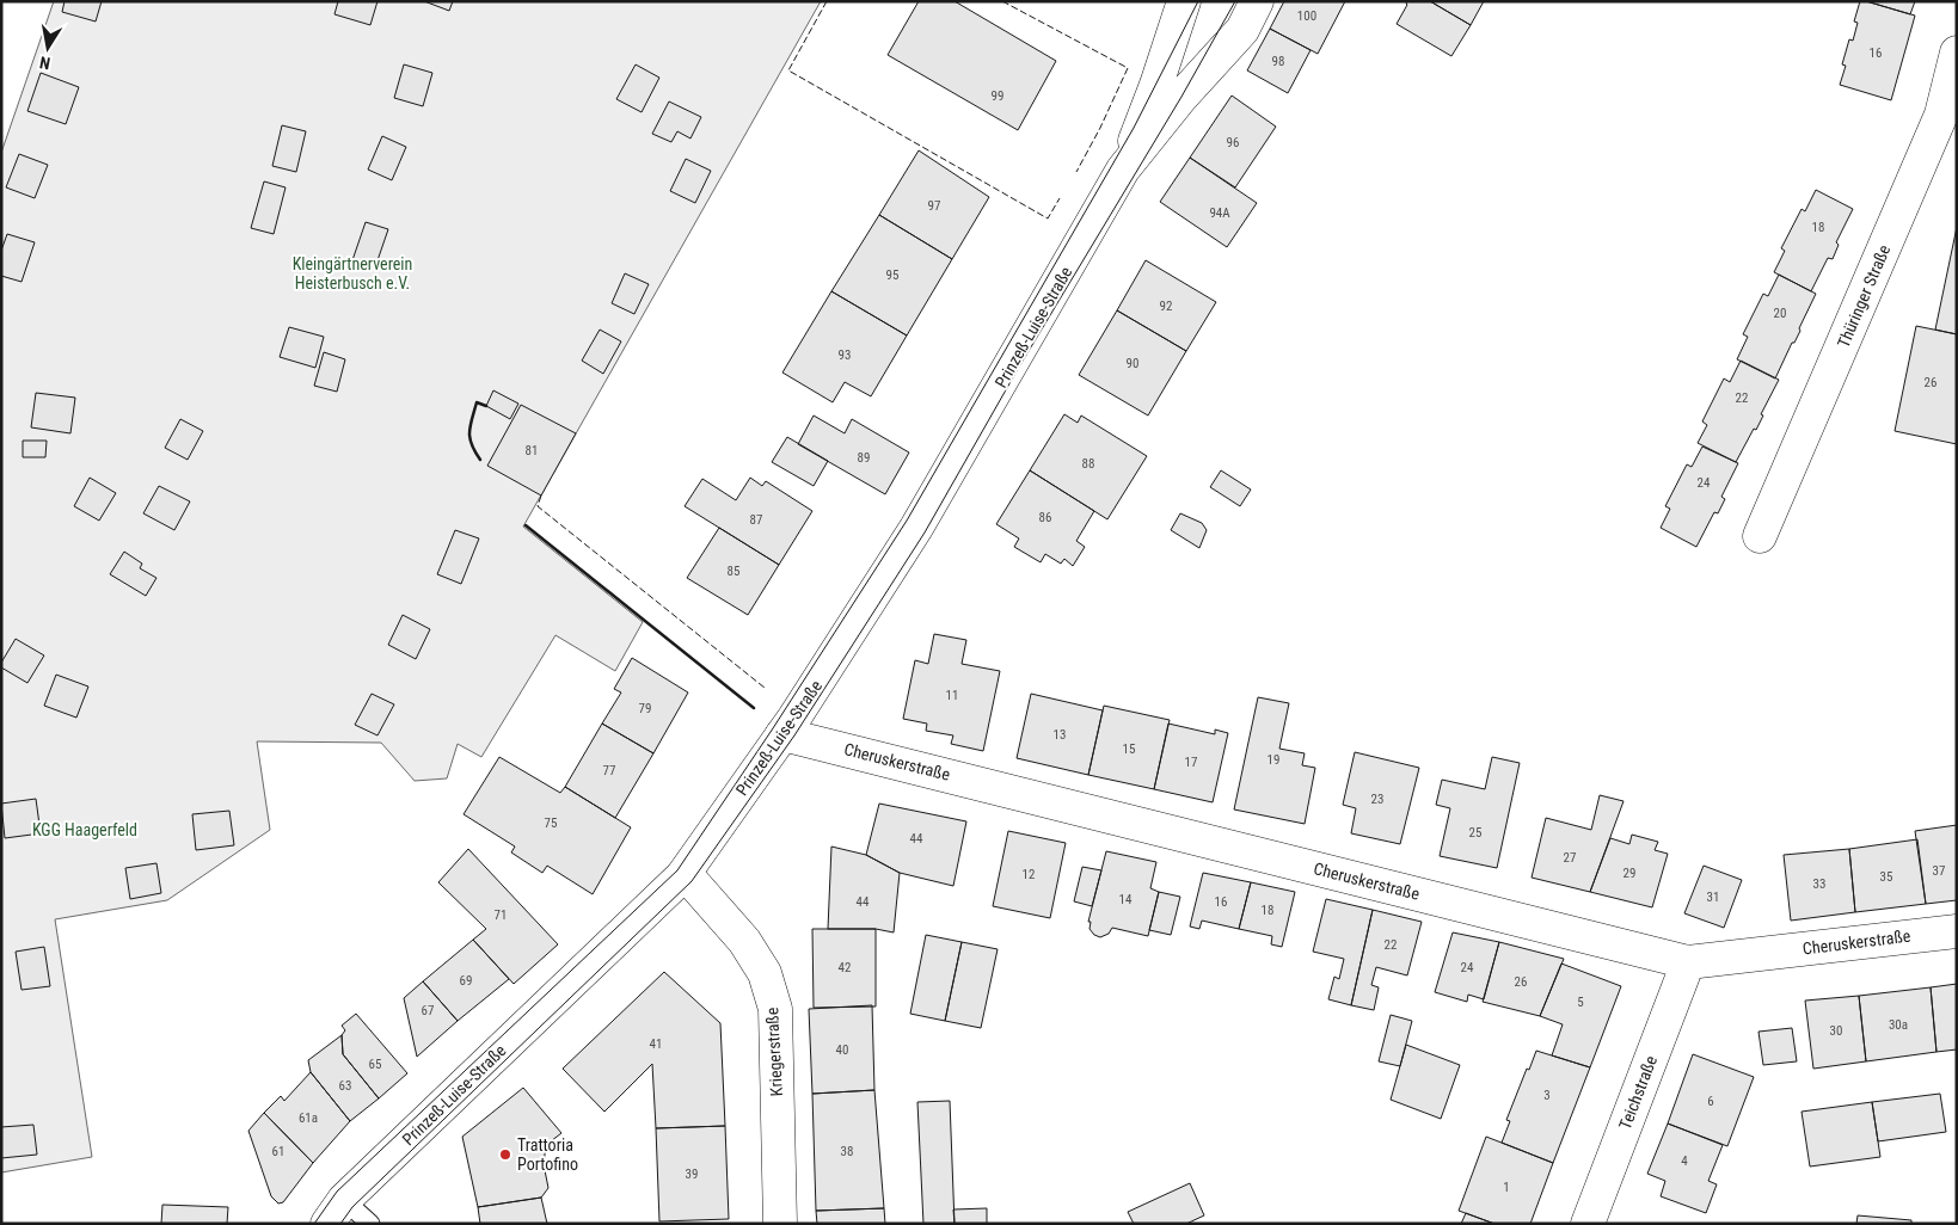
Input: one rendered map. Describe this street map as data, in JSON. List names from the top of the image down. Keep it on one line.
{"streets":{"street":["Thüringer Straße","Prinzeß-Luise-Straße","Cheruskerstraße","Kriegerstraße","Teichstraße"]},"crossings":[["Prinzeß-Luise-Straße","Cheruskerstraße"],["Prinzeß-Luise-Straße","Kriegerstraße"],["Cheruskerstraße","Teichstraße"]],"parks":["Kleingärtnerverein Heisterbusch e.V.","KGG Haagerfeld"],"places":["Trattoria Portofino"],"house_numbers":["100","16","98","99","96","97","94A","18","95","92","20","93","90","26","22","81","89","88","24","86","87","85","11","79","13","15","19","17","77","23","75","25","44","27","37","29","12","35","33","31","14","44","16","18","71","22","42","24","69","26","5","67","30a","30","41","40","65","63","3","6","61a","61","38","4","39","1"],"north":"bottom"}
